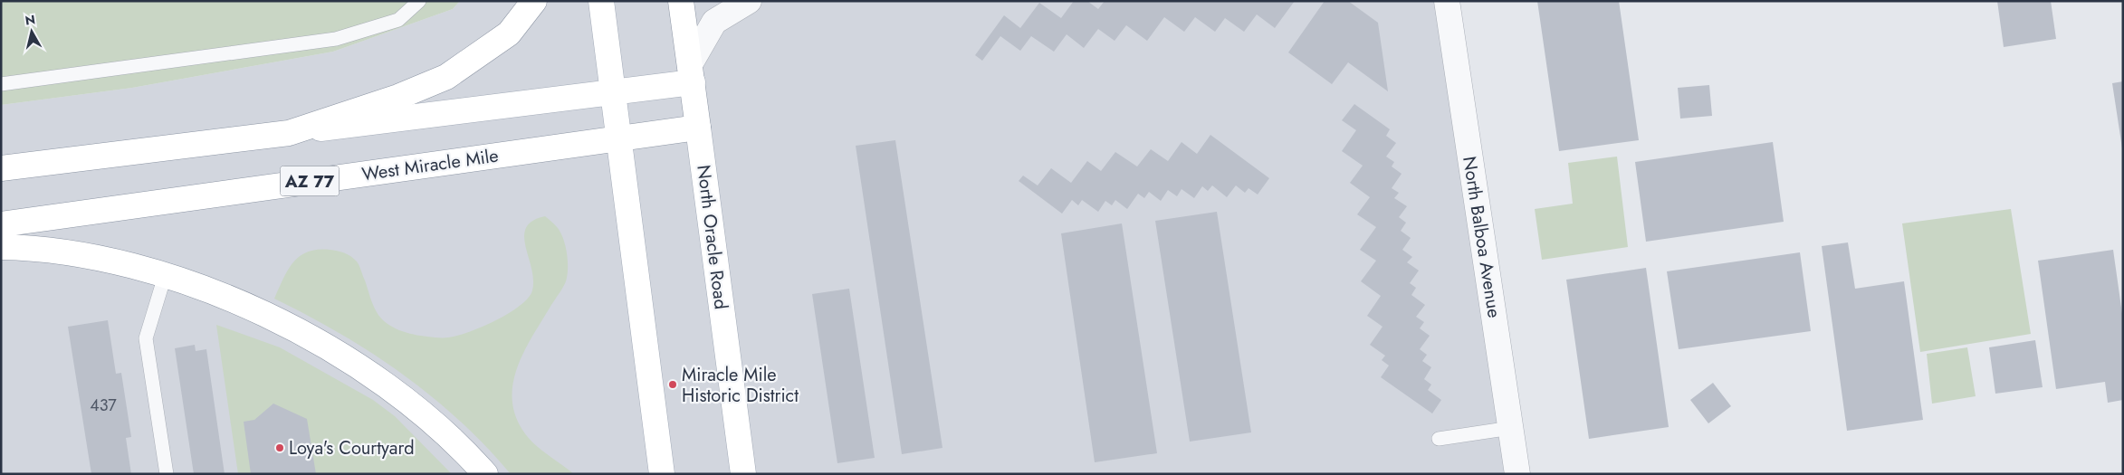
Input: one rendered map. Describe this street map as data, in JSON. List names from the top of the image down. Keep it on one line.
{"streets":{"main road":["West Miracle Mile","AZ 77","North Oracle Road"],"street":["North Balboa Avenue"]},"crossings":[["West Miracle Mile","North Oracle Road"]],"places":["Miracle Mile Historic District","Loya's Courtyard"],"house_numbers":["437"],"north":"top"}
